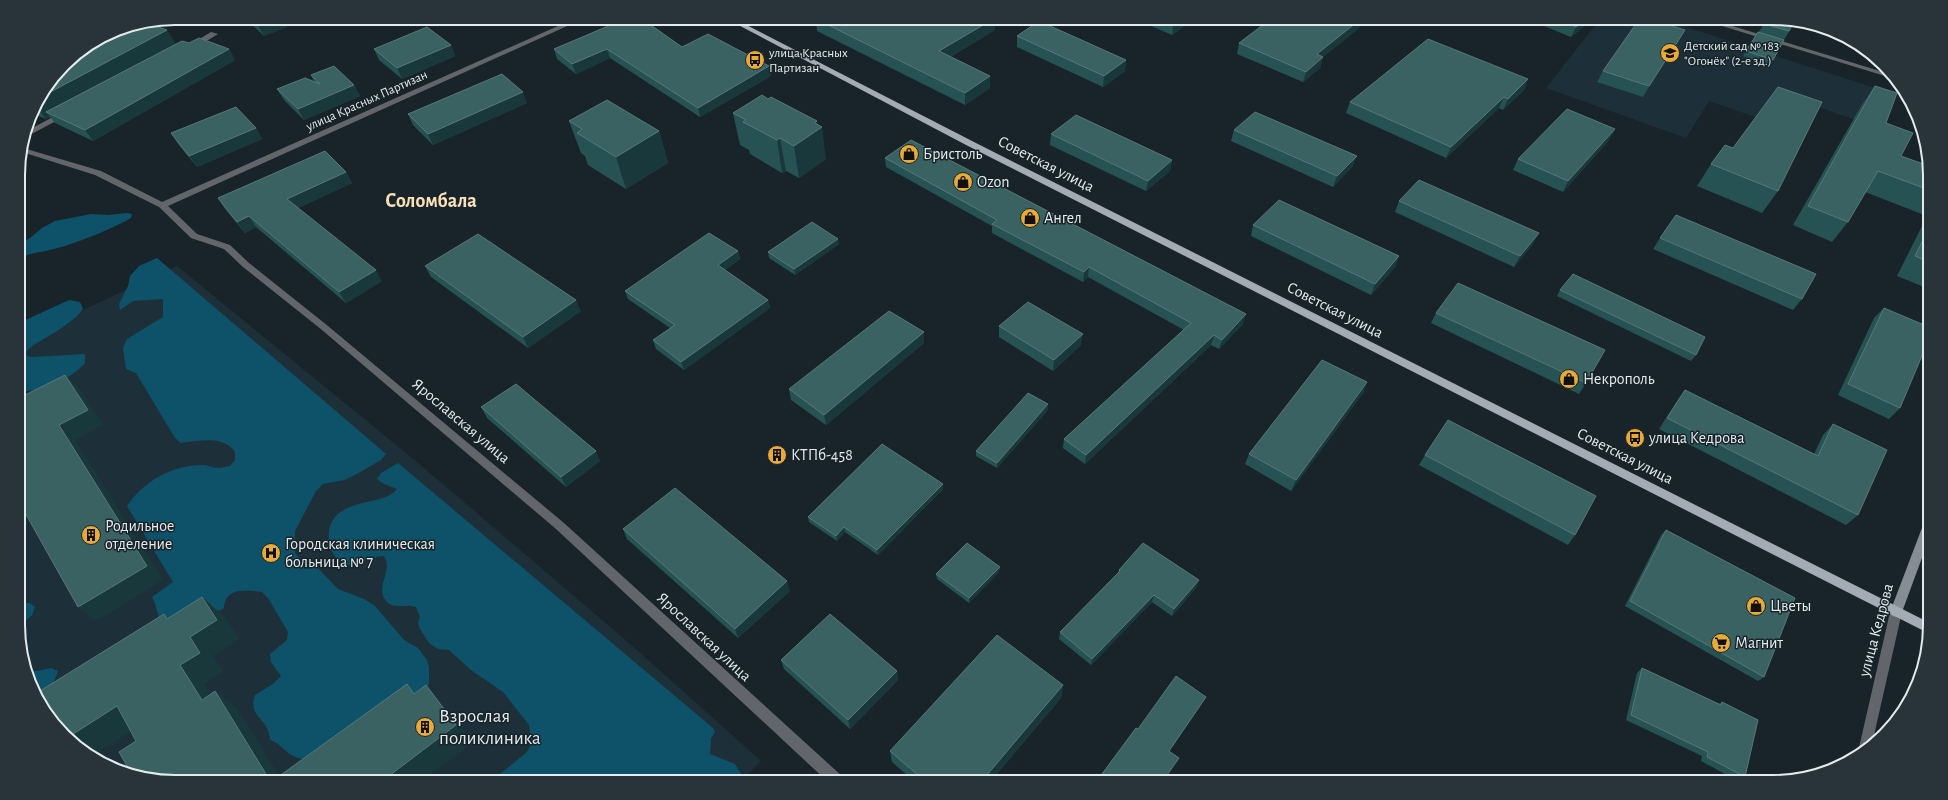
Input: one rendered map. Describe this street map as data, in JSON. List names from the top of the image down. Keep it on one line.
{"streets":{"main road":["Советская улица","улица Кедрова"],"street":["улица Красных Партизан","Ярославская улица"]},"crossings":[["улица Красных Партизан","Ярославская улица"],["Советская улица","улица Кедрова"]],"districts":["Соломбала"],"places":{"school or university":["Детский сад № 183 \"Огонёк\" (2-е зд.)"],"bus stop":["улица Красных Партизан","улица Кедрова"],"shop":["Бристоль","Ozon","Ангел","Некрополь","Цветы"],"building":["КТПб-458","Родильное отделение","Взрослая поликлиника"],"hospital":["Городская клиническая больница № 7"],"supermarket":["Магнит"]}}
